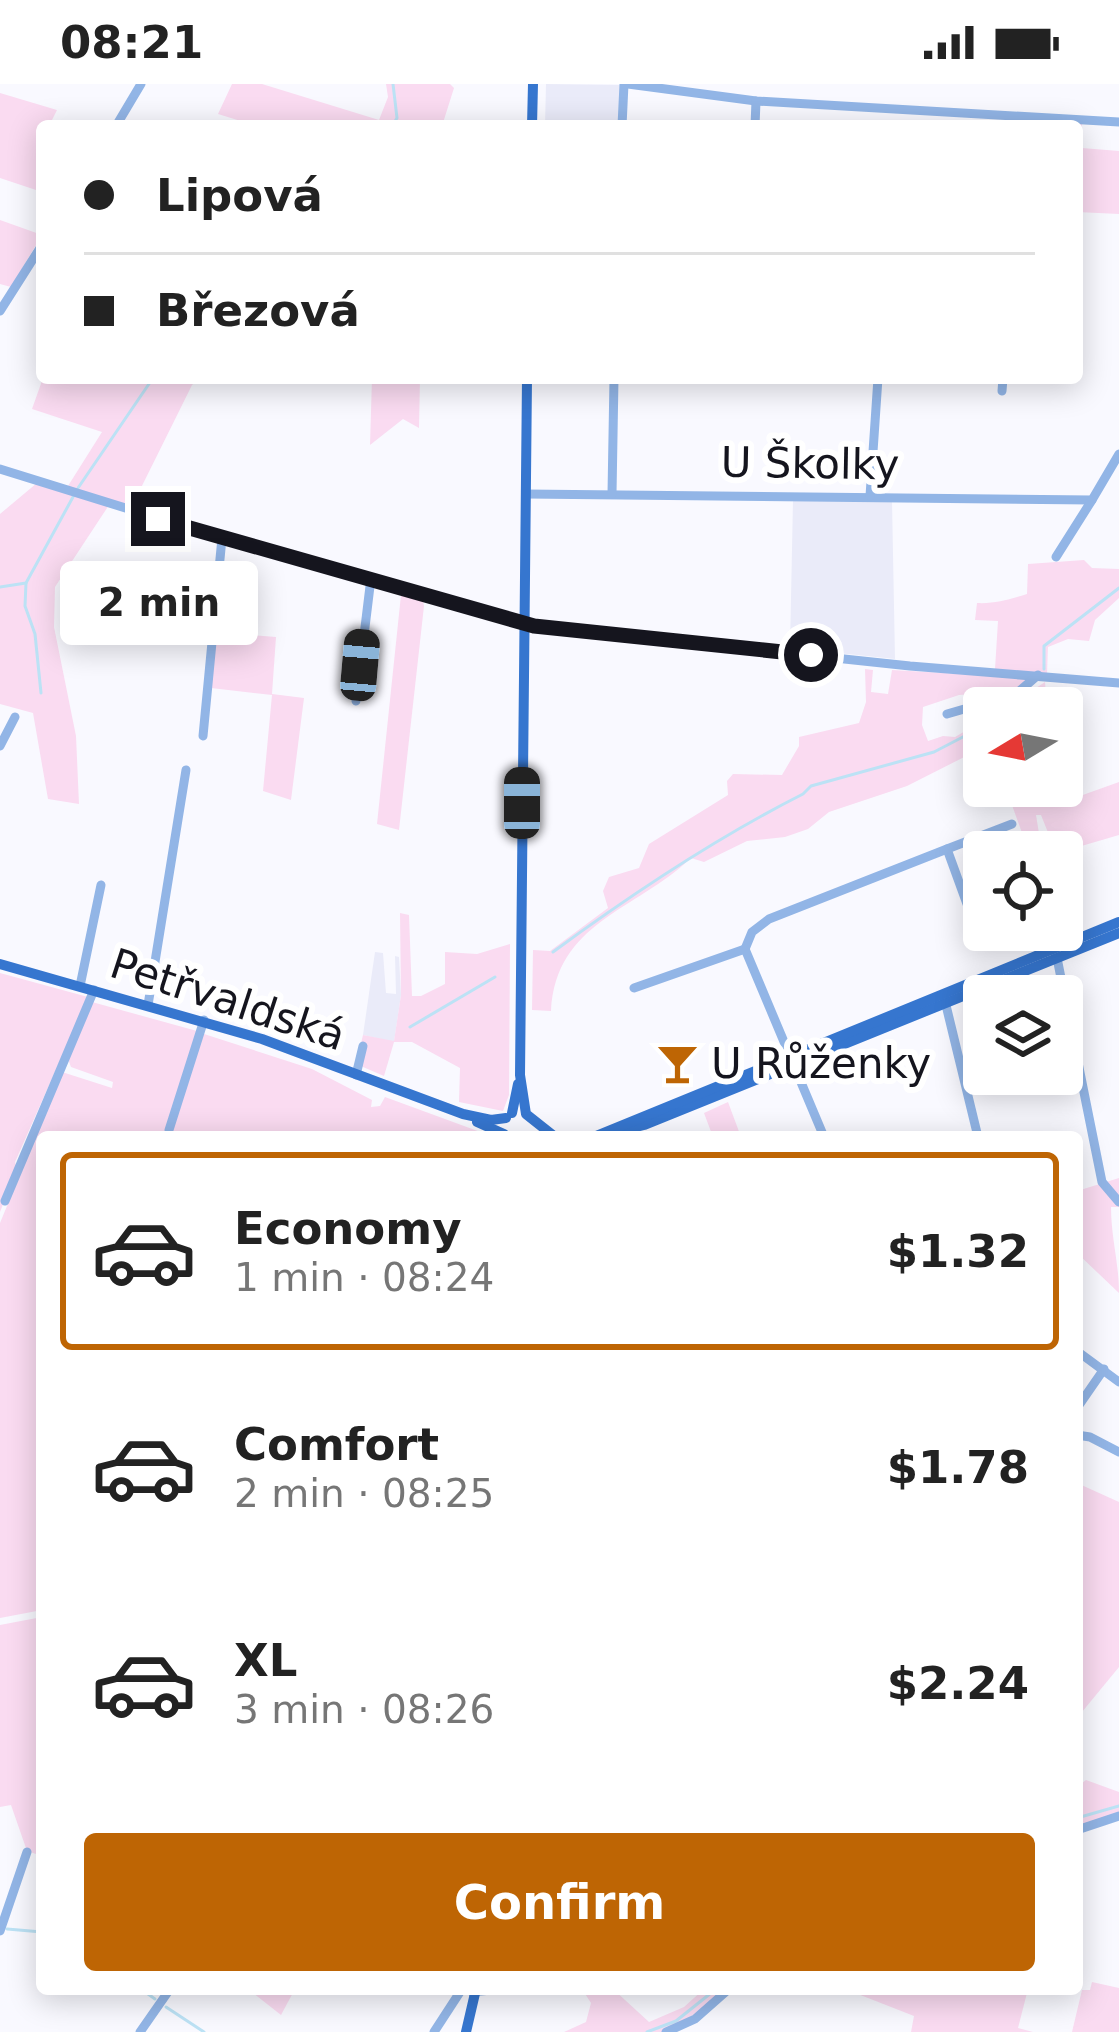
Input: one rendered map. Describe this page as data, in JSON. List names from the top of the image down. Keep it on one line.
{"streets":{"main road":["Petřvaldská"],"street":["U Školky"]},"places":{"bar":["U Růženky"]},"north":"left","page":{"status":"08:21","banner":["Lipová","Březová"],"bubble":"2 min","list":[{"name":"Economy","note":"1 min · 08:24","value":"$1.32"},{"name":"Comfort","note":"2 min · 08:25","value":"$1.78"},{"name":"XL","note":"3 min · 08:26","value":"$2.24"}],"buttons":"Confirm"}}
